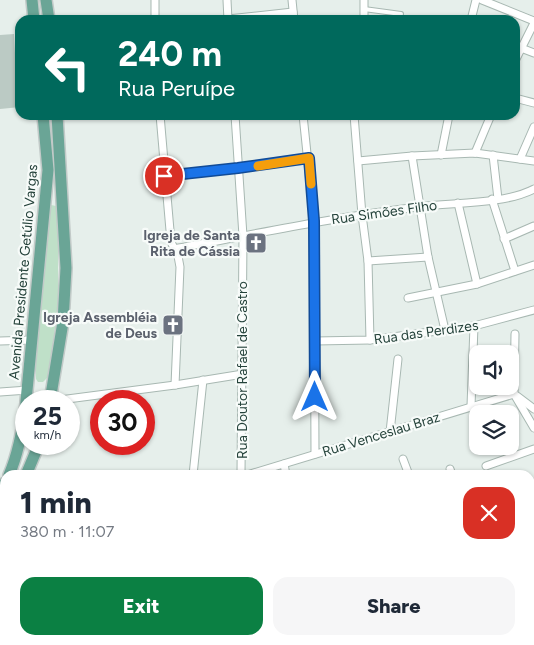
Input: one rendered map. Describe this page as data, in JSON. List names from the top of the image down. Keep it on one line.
{"streets":{"main road":["Avenida Presidente Getúlio Vargas"],"street":["Rua Simões Filho","Rua das Perdizes","Rua Doutor Rafael de Castro","Rua Venceslau Braz"]},"crossings":[["Rua Simões Filho","Rua Doutor Rafael de Castro"]],"places":{"church":["Igreja de Santa Rita de Cássia","Igreja Assembléia de Deus"]},"page":{"turn":["240 m","Rua Peruípe"],"speed":"25 km/h","limit":"30","heading":["1 min","380 m · 11:07"],"buttons":["Exit","Share"]}}
